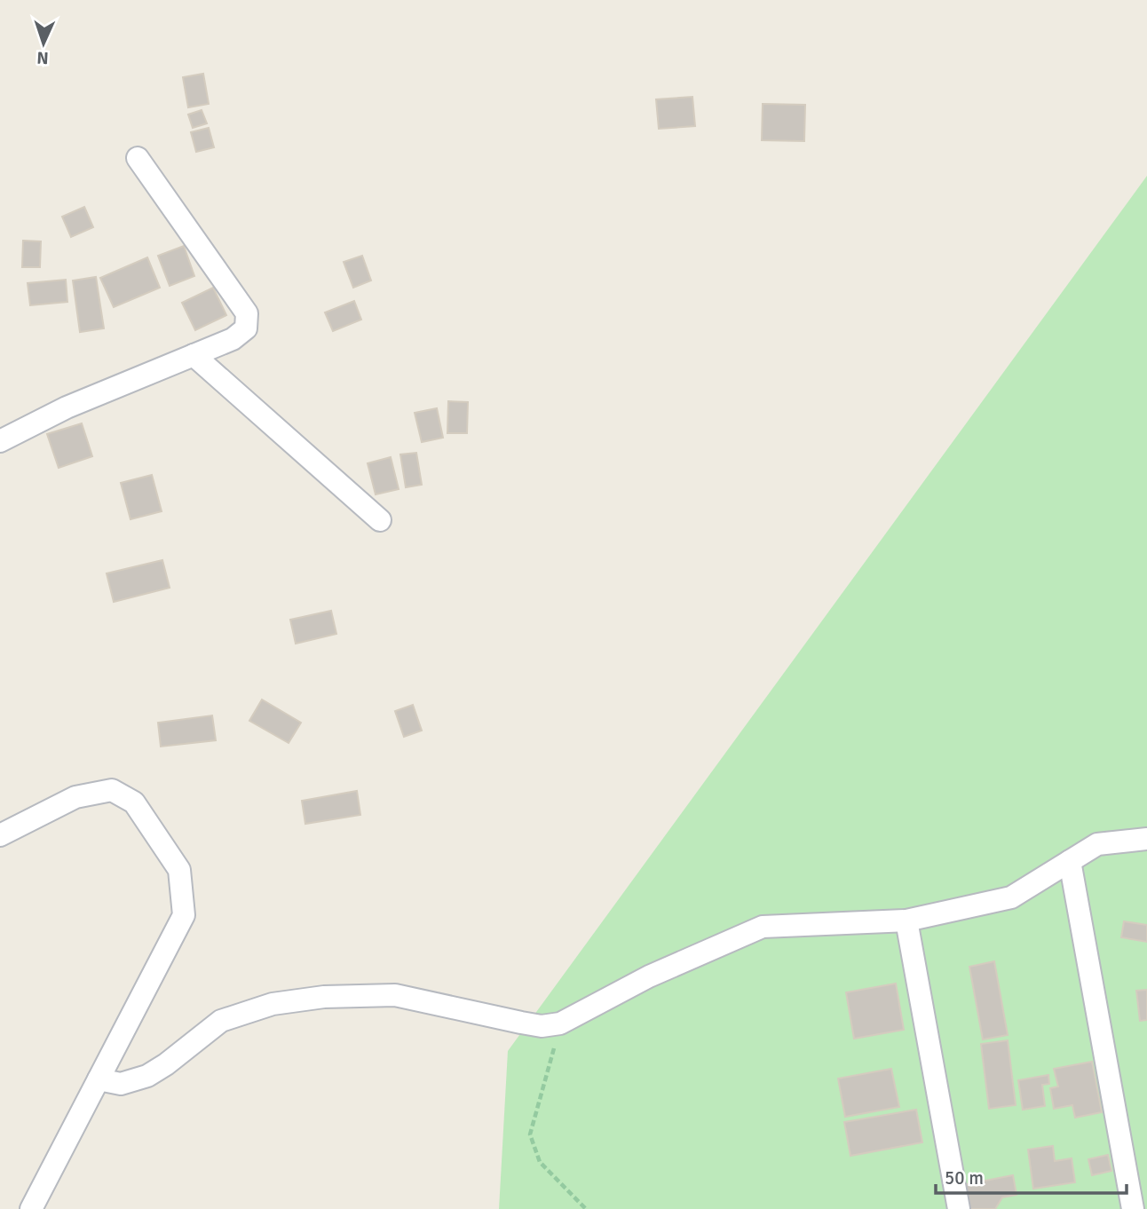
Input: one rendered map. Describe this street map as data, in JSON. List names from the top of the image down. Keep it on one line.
{"scale_bar":"50 m","north":"bottom"}
